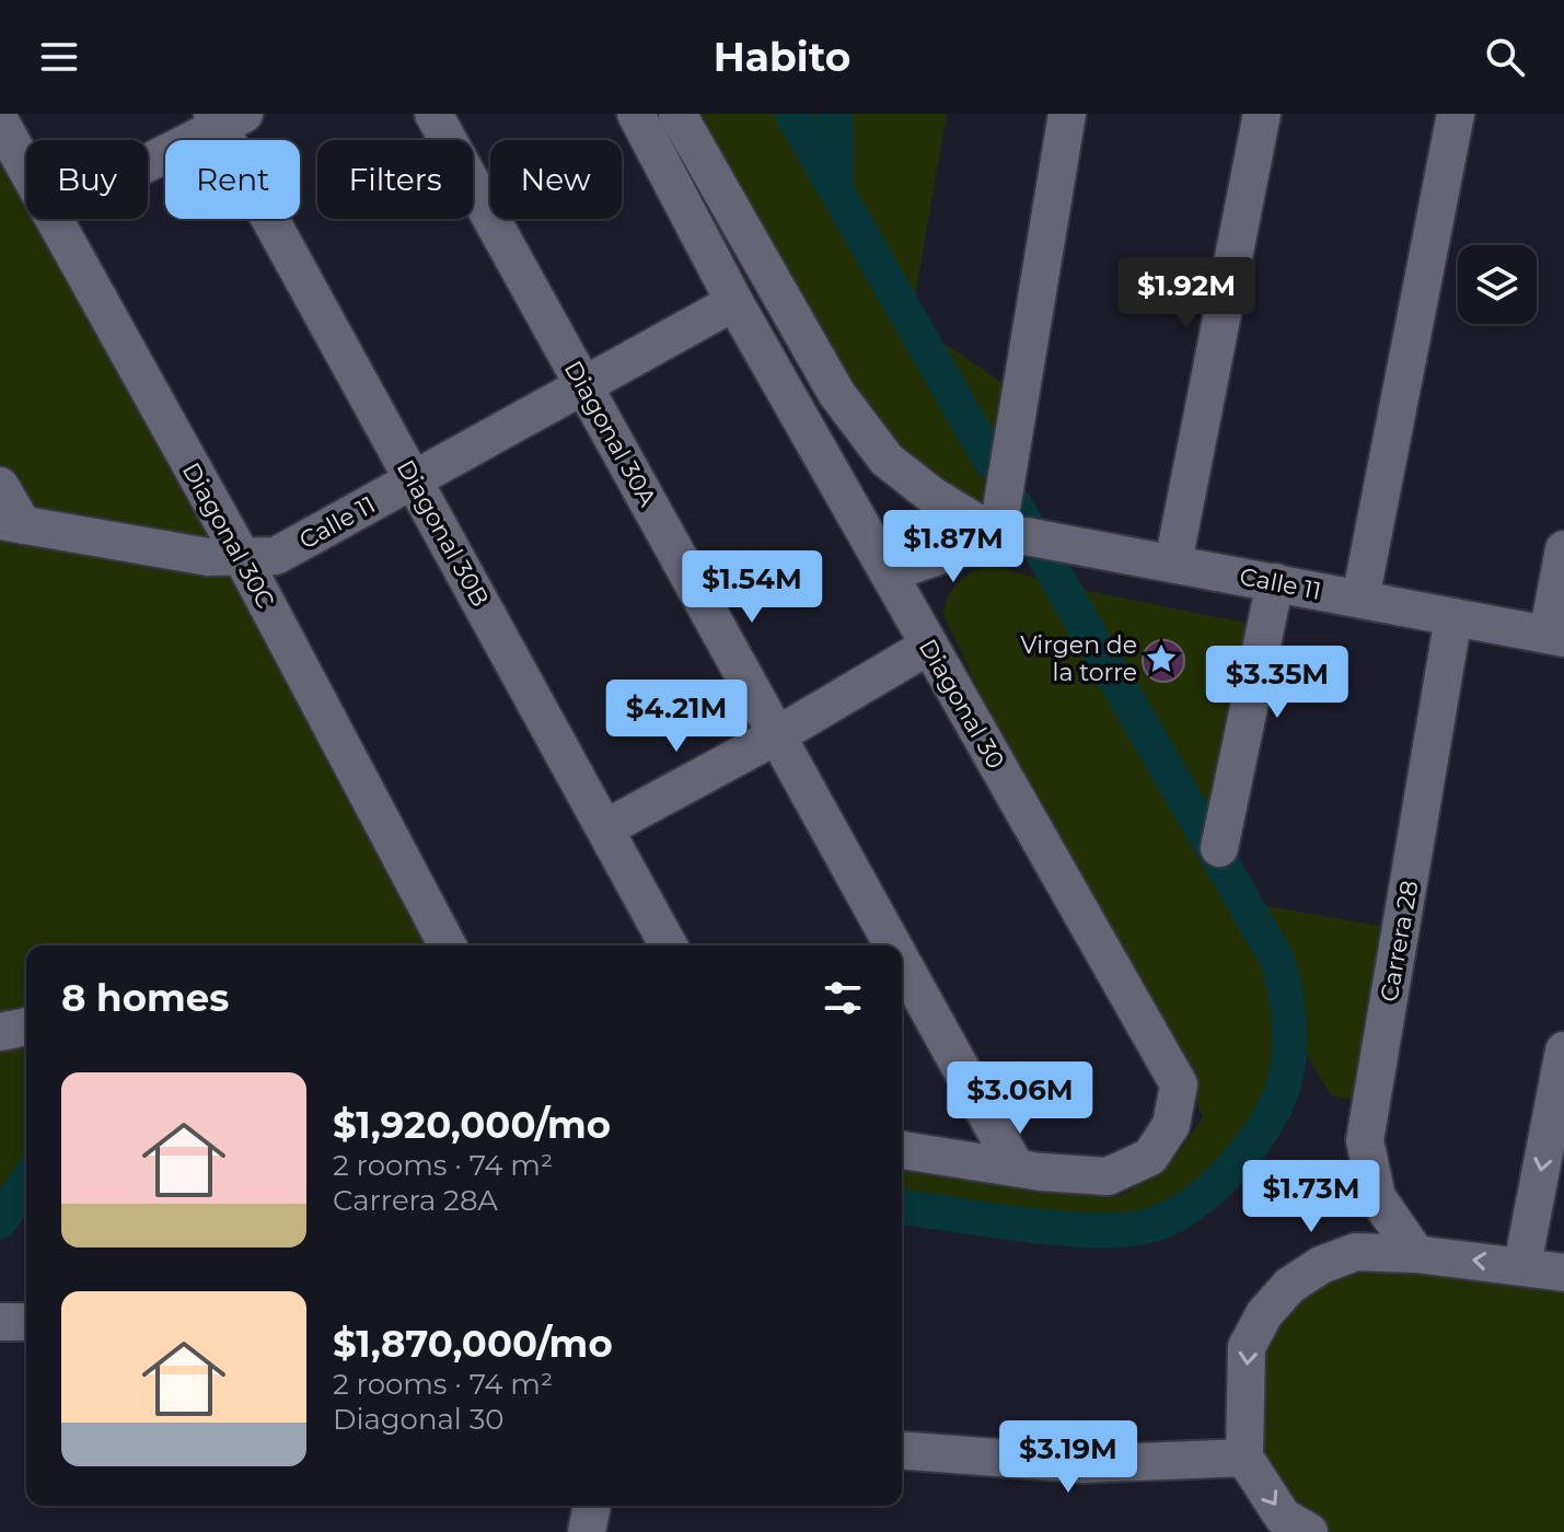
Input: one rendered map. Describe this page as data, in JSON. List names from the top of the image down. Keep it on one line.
{"streets":{"street":["Diagonal 30A","Calle 11","Diagonal 30B","Diagonal 30C","Diagonal 30","Carrera 28"]},"crossings":[["Diagonal 30A","Calle 11"],["Diagonal 30A","Diagonal 30"],["Calle 11","Diagonal 30B"],["Calle 11","Diagonal 30C"],["Calle 11","Diagonal 30"],["Calle 11","Carrera 28"]],"places":{"place":["Virgen de la torre"]},"page":{"header":"Habito","chip":["Buy","Rent","Filters","New"],"price":["$1.92M","$1.87M","$1.54M","$3.35M","$4.21M","$3.06M","$1.73M","$3.19M"],"heading":"8 homes","list":[{"name":"$1,920,000/mo","note":"2 rooms · 74 m² · Carrera 28A"},{"name":"$1,870,000/mo","note":"2 rooms · 74 m² · Diagonal 30"}]}}
